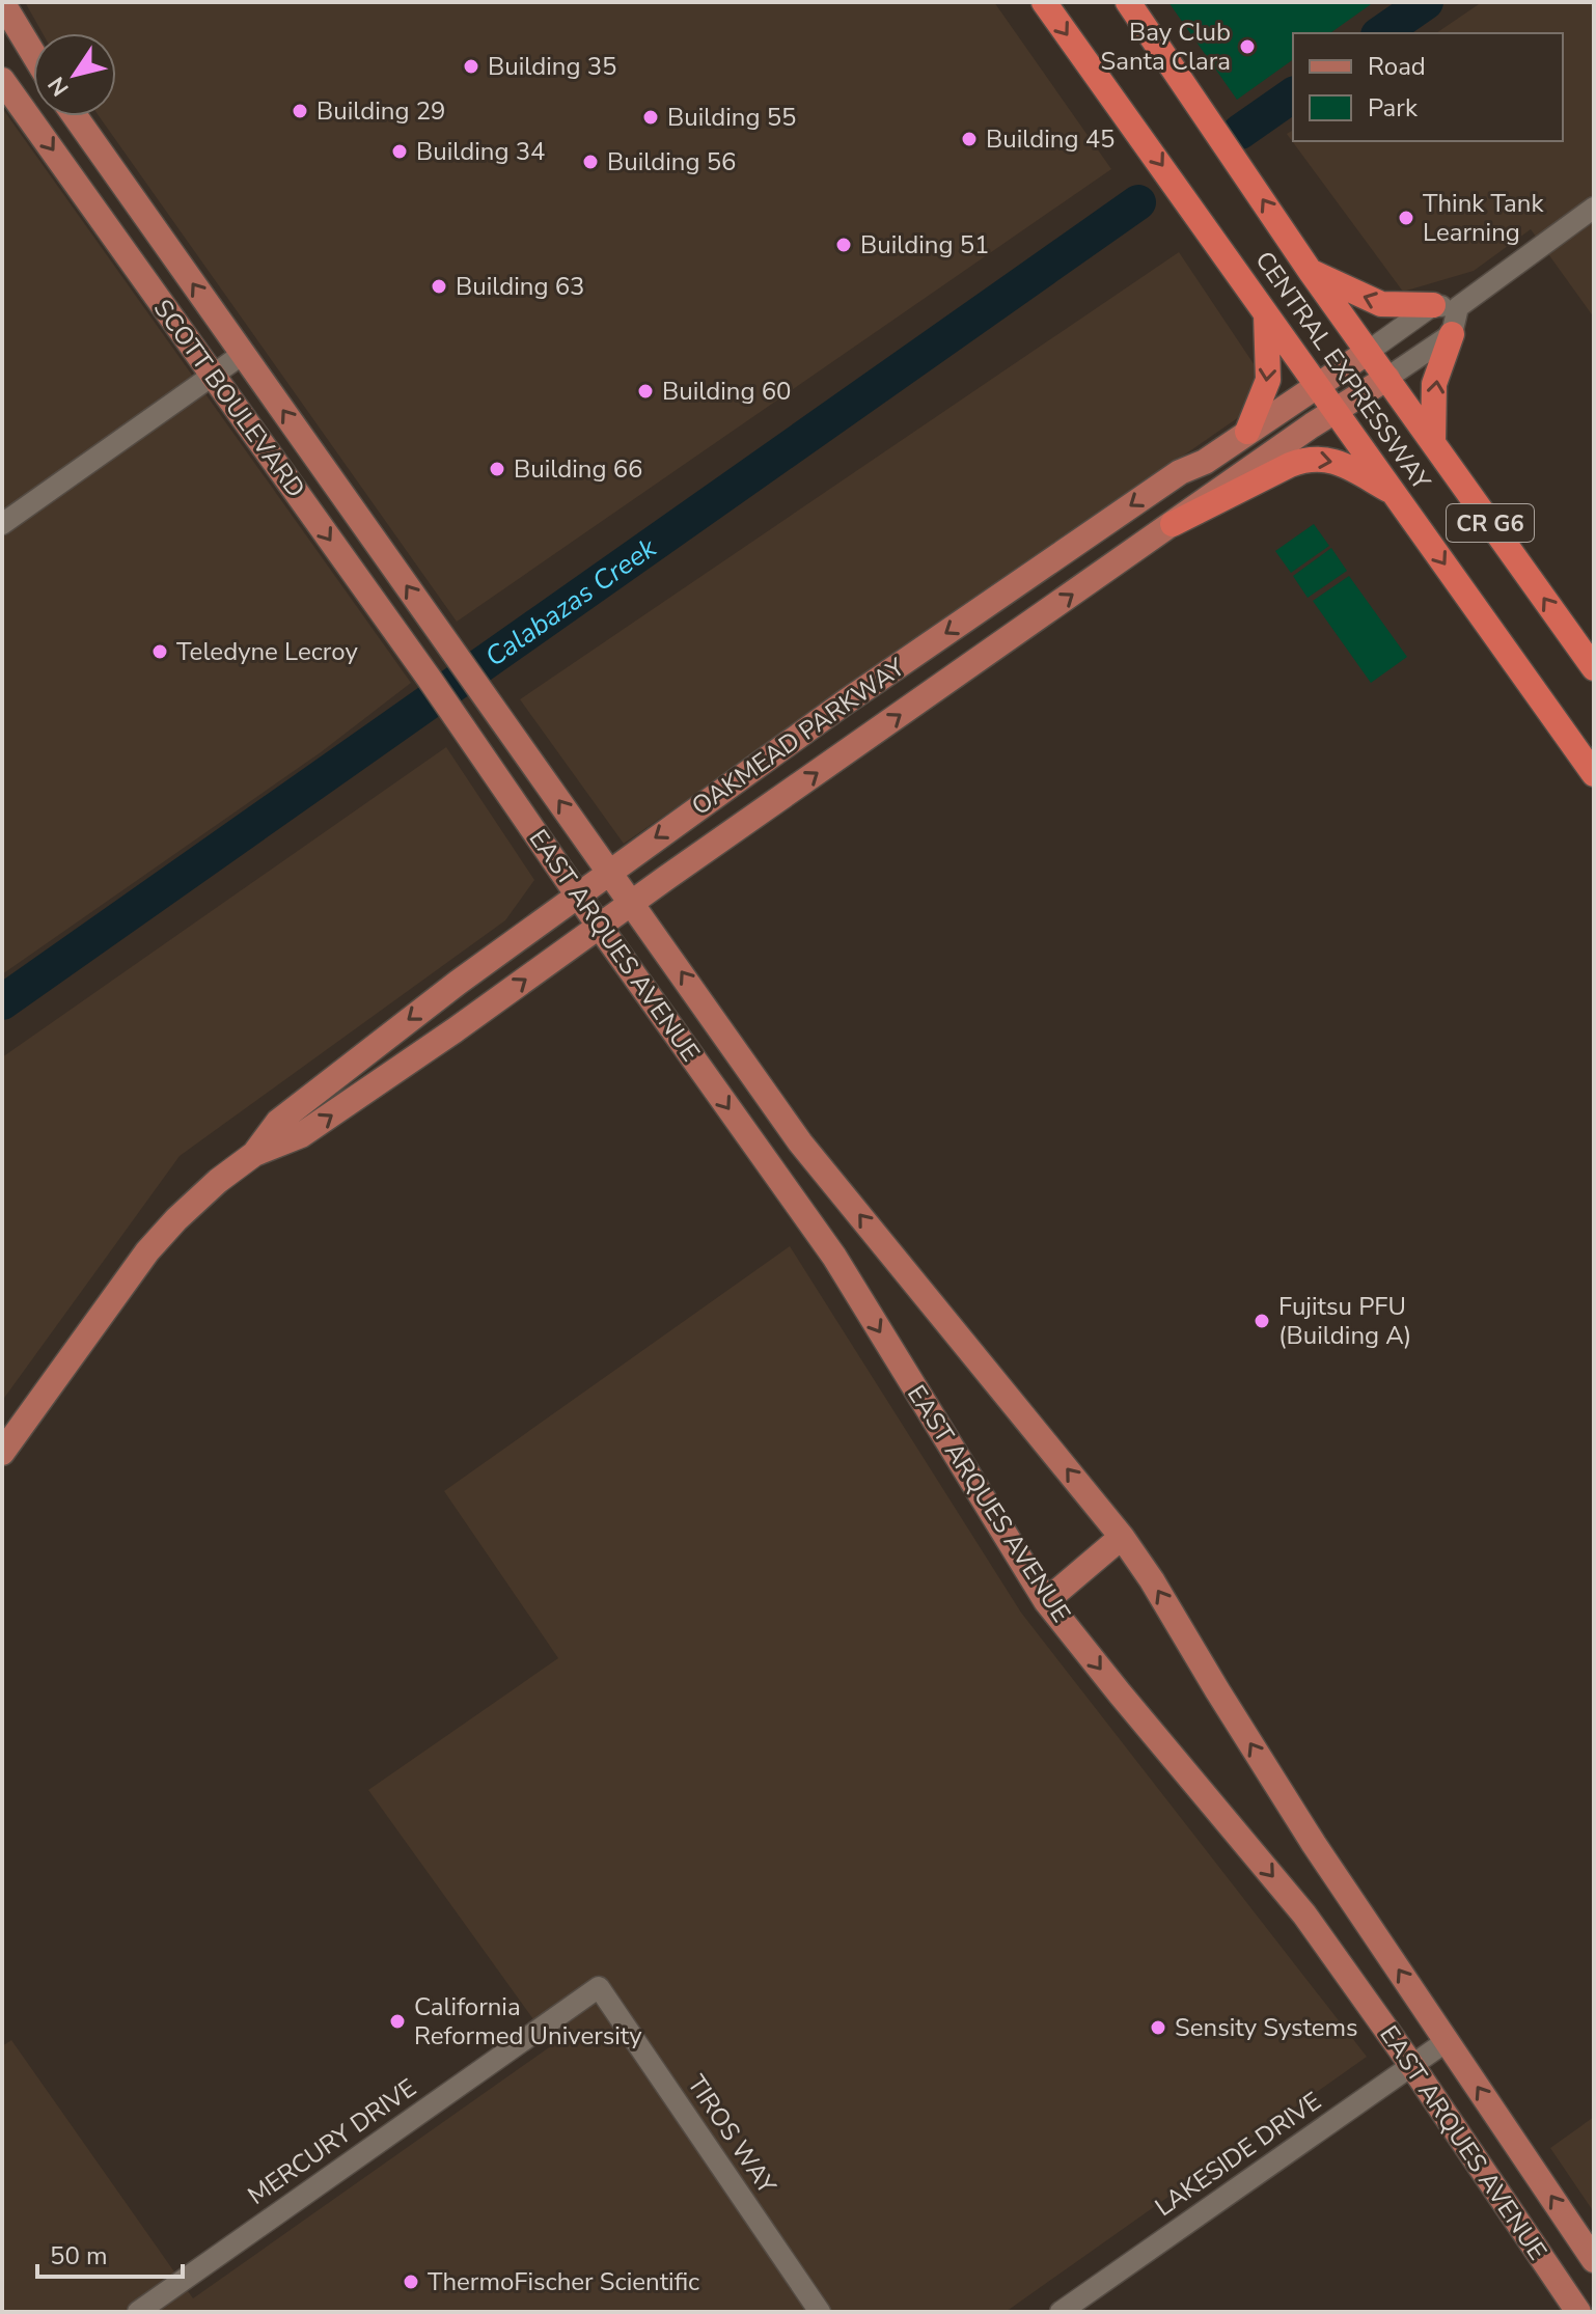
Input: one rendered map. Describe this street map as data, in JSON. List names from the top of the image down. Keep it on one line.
{"streets":{"highway":["CENTRAL EXPRESSWAY","CR G6"],"main road":["SCOTT BOULEVARD","OAKMEAD PARKWAY","EAST ARQUES AVENUE"],"street":["TIROS WAY","MERCURY DRIVE","LAKESIDE DRIVE"]},"crossings":[["CENTRAL EXPRESSWAY","OAKMEAD PARKWAY"],["SCOTT BOULEVARD","EAST ARQUES AVENUE"],["OAKMEAD PARKWAY","EAST ARQUES AVENUE"],["EAST ARQUES AVENUE","LAKESIDE DRIVE"],["TIROS WAY","MERCURY DRIVE"]],"water":["Calabazas Creek"],"places":["Bay Club Santa Clara","Building 35","Building 29","Building 55","Building 45","Building 34","Building 56","Think Tank Learning","Building 51","Building 63","Building 60","Building 66","Teledyne Lecroy","Fujitsu PFU (Building A)","California Reformed University","Sensity Systems","ThermoFischer Scientific"],"legend":["Road","Park"],"scale_bar":"50 m","north":"bottom left"}
